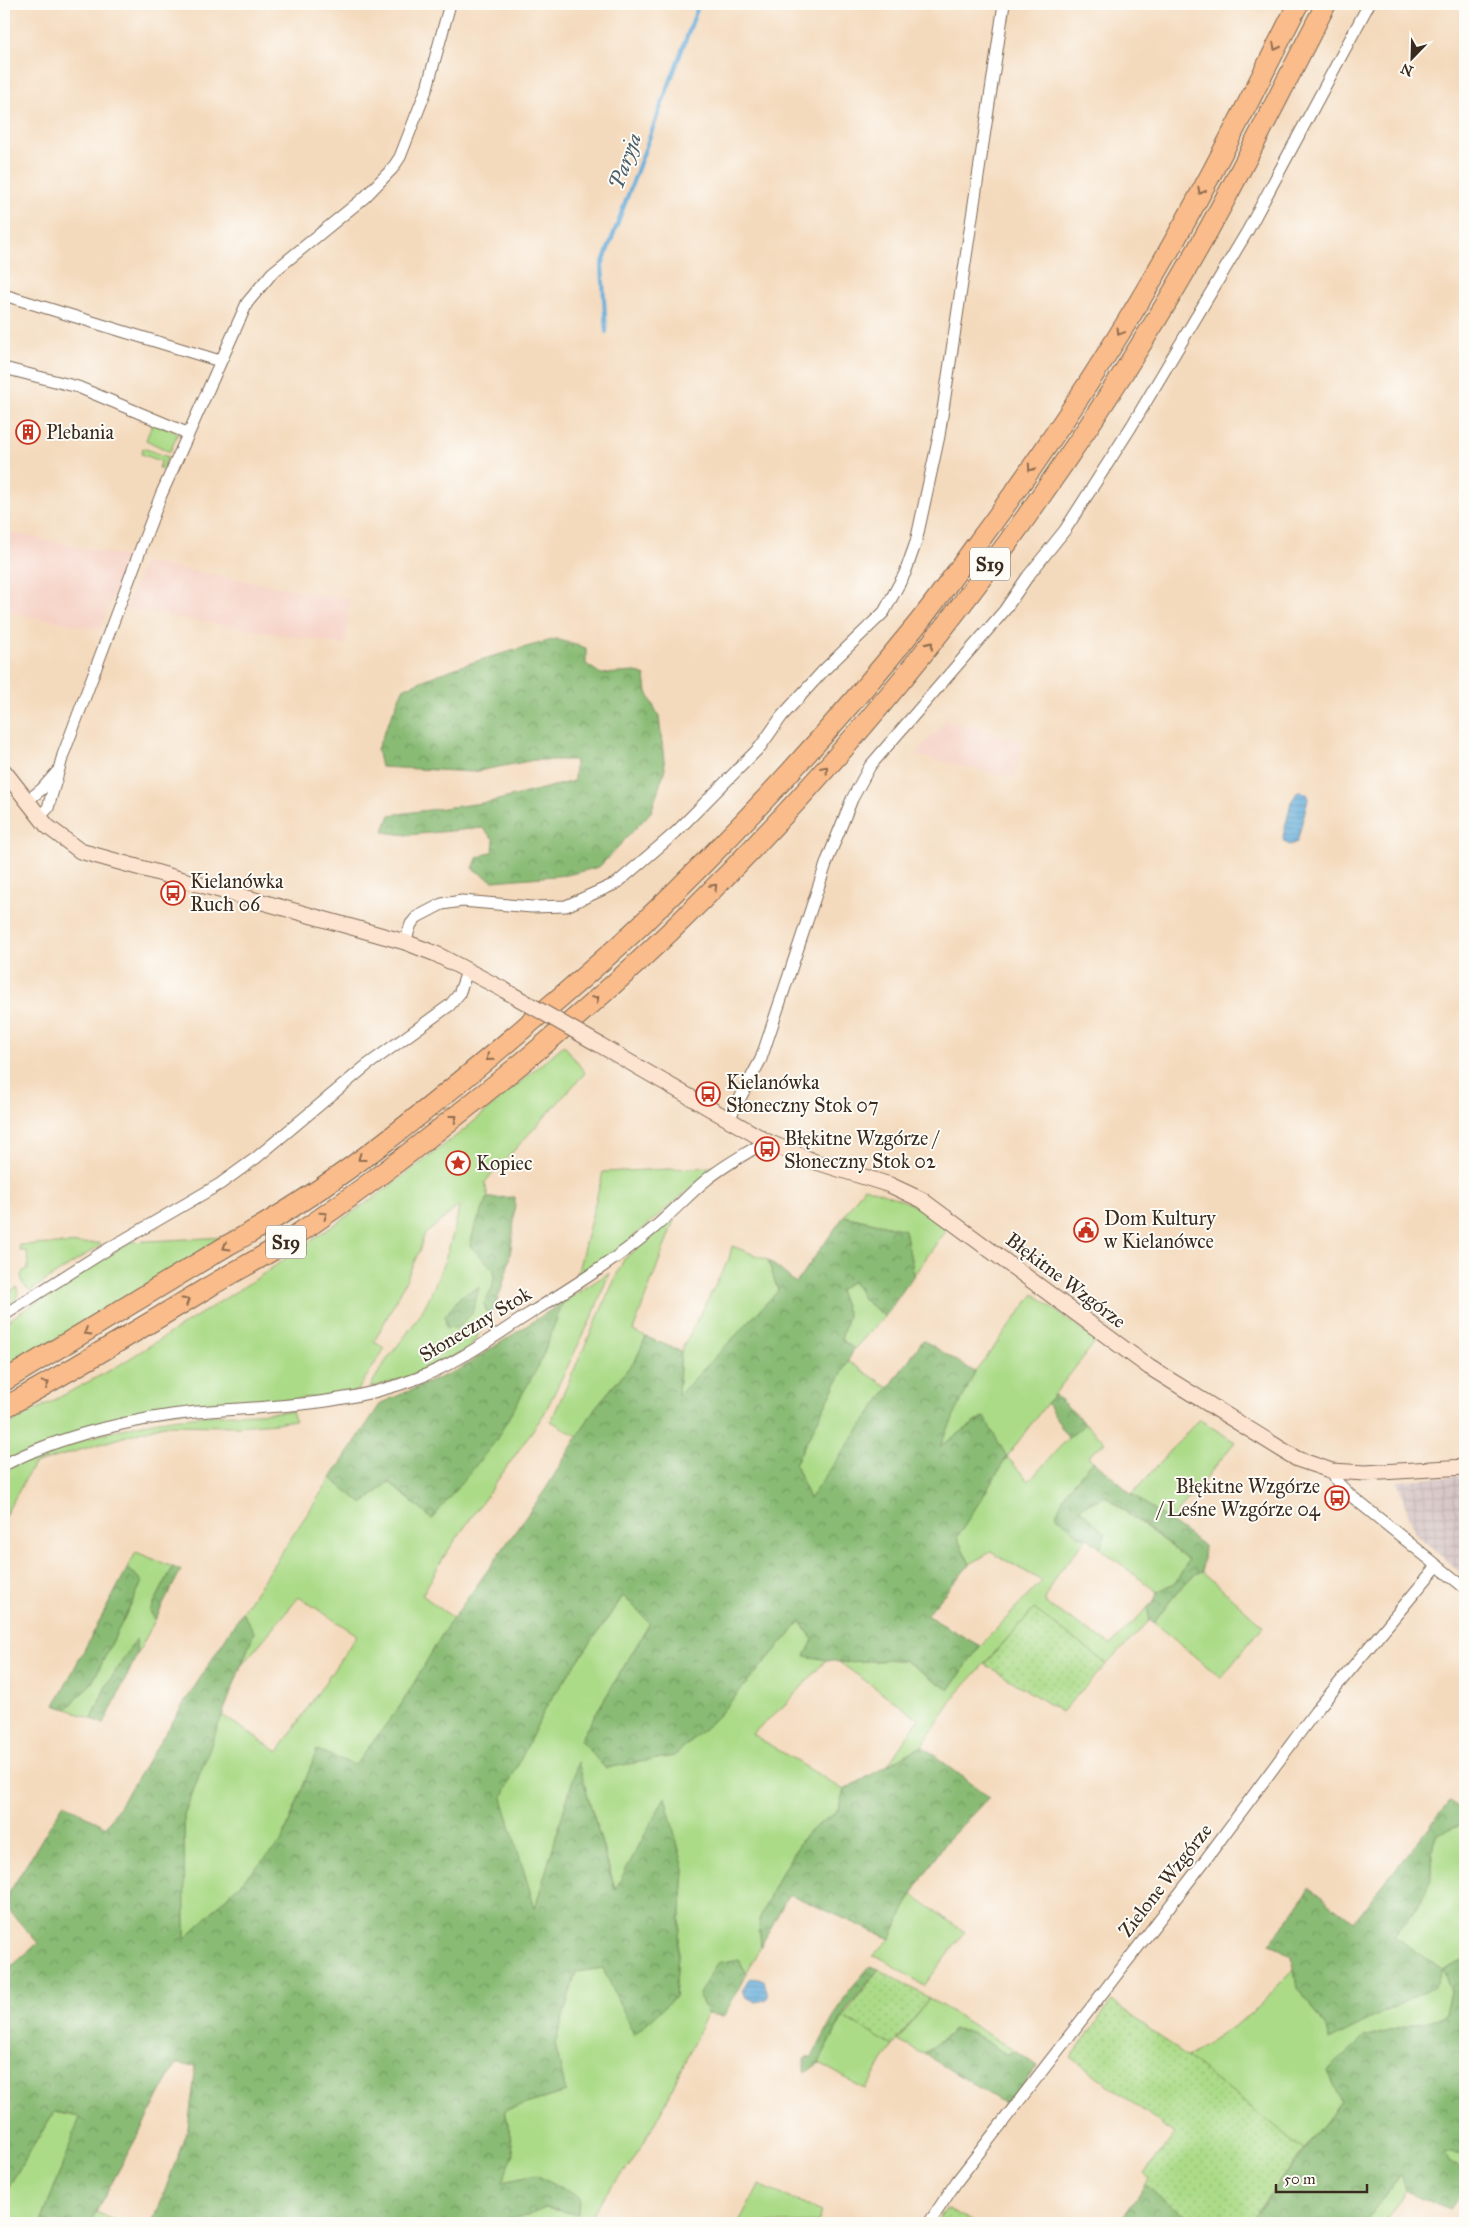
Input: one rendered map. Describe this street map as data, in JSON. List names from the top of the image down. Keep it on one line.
{"streets":{"highway":["S19"],"street":["Błękitne Wzgórze","Słoneczny Stok","Zielone Wzgórze"]},"crossings":[["Błękitne Wzgórze","Słoneczny Stok"]],"water":["Paryja"],"places":{"building":["Plebania"],"bus stop":["Kielanówka Ruch 06","Kielanówka Słoneczny Stok 07","Błękitne Wzgórze / Słoneczny Stok 02","Błękitne Wzgórze / Leśne Wzgórze 04"],"place":["Kopiec"],"public building":["Dom Kultury w Kielanówce"]},"scale_bar":"50 m","north":"bottom left"}
